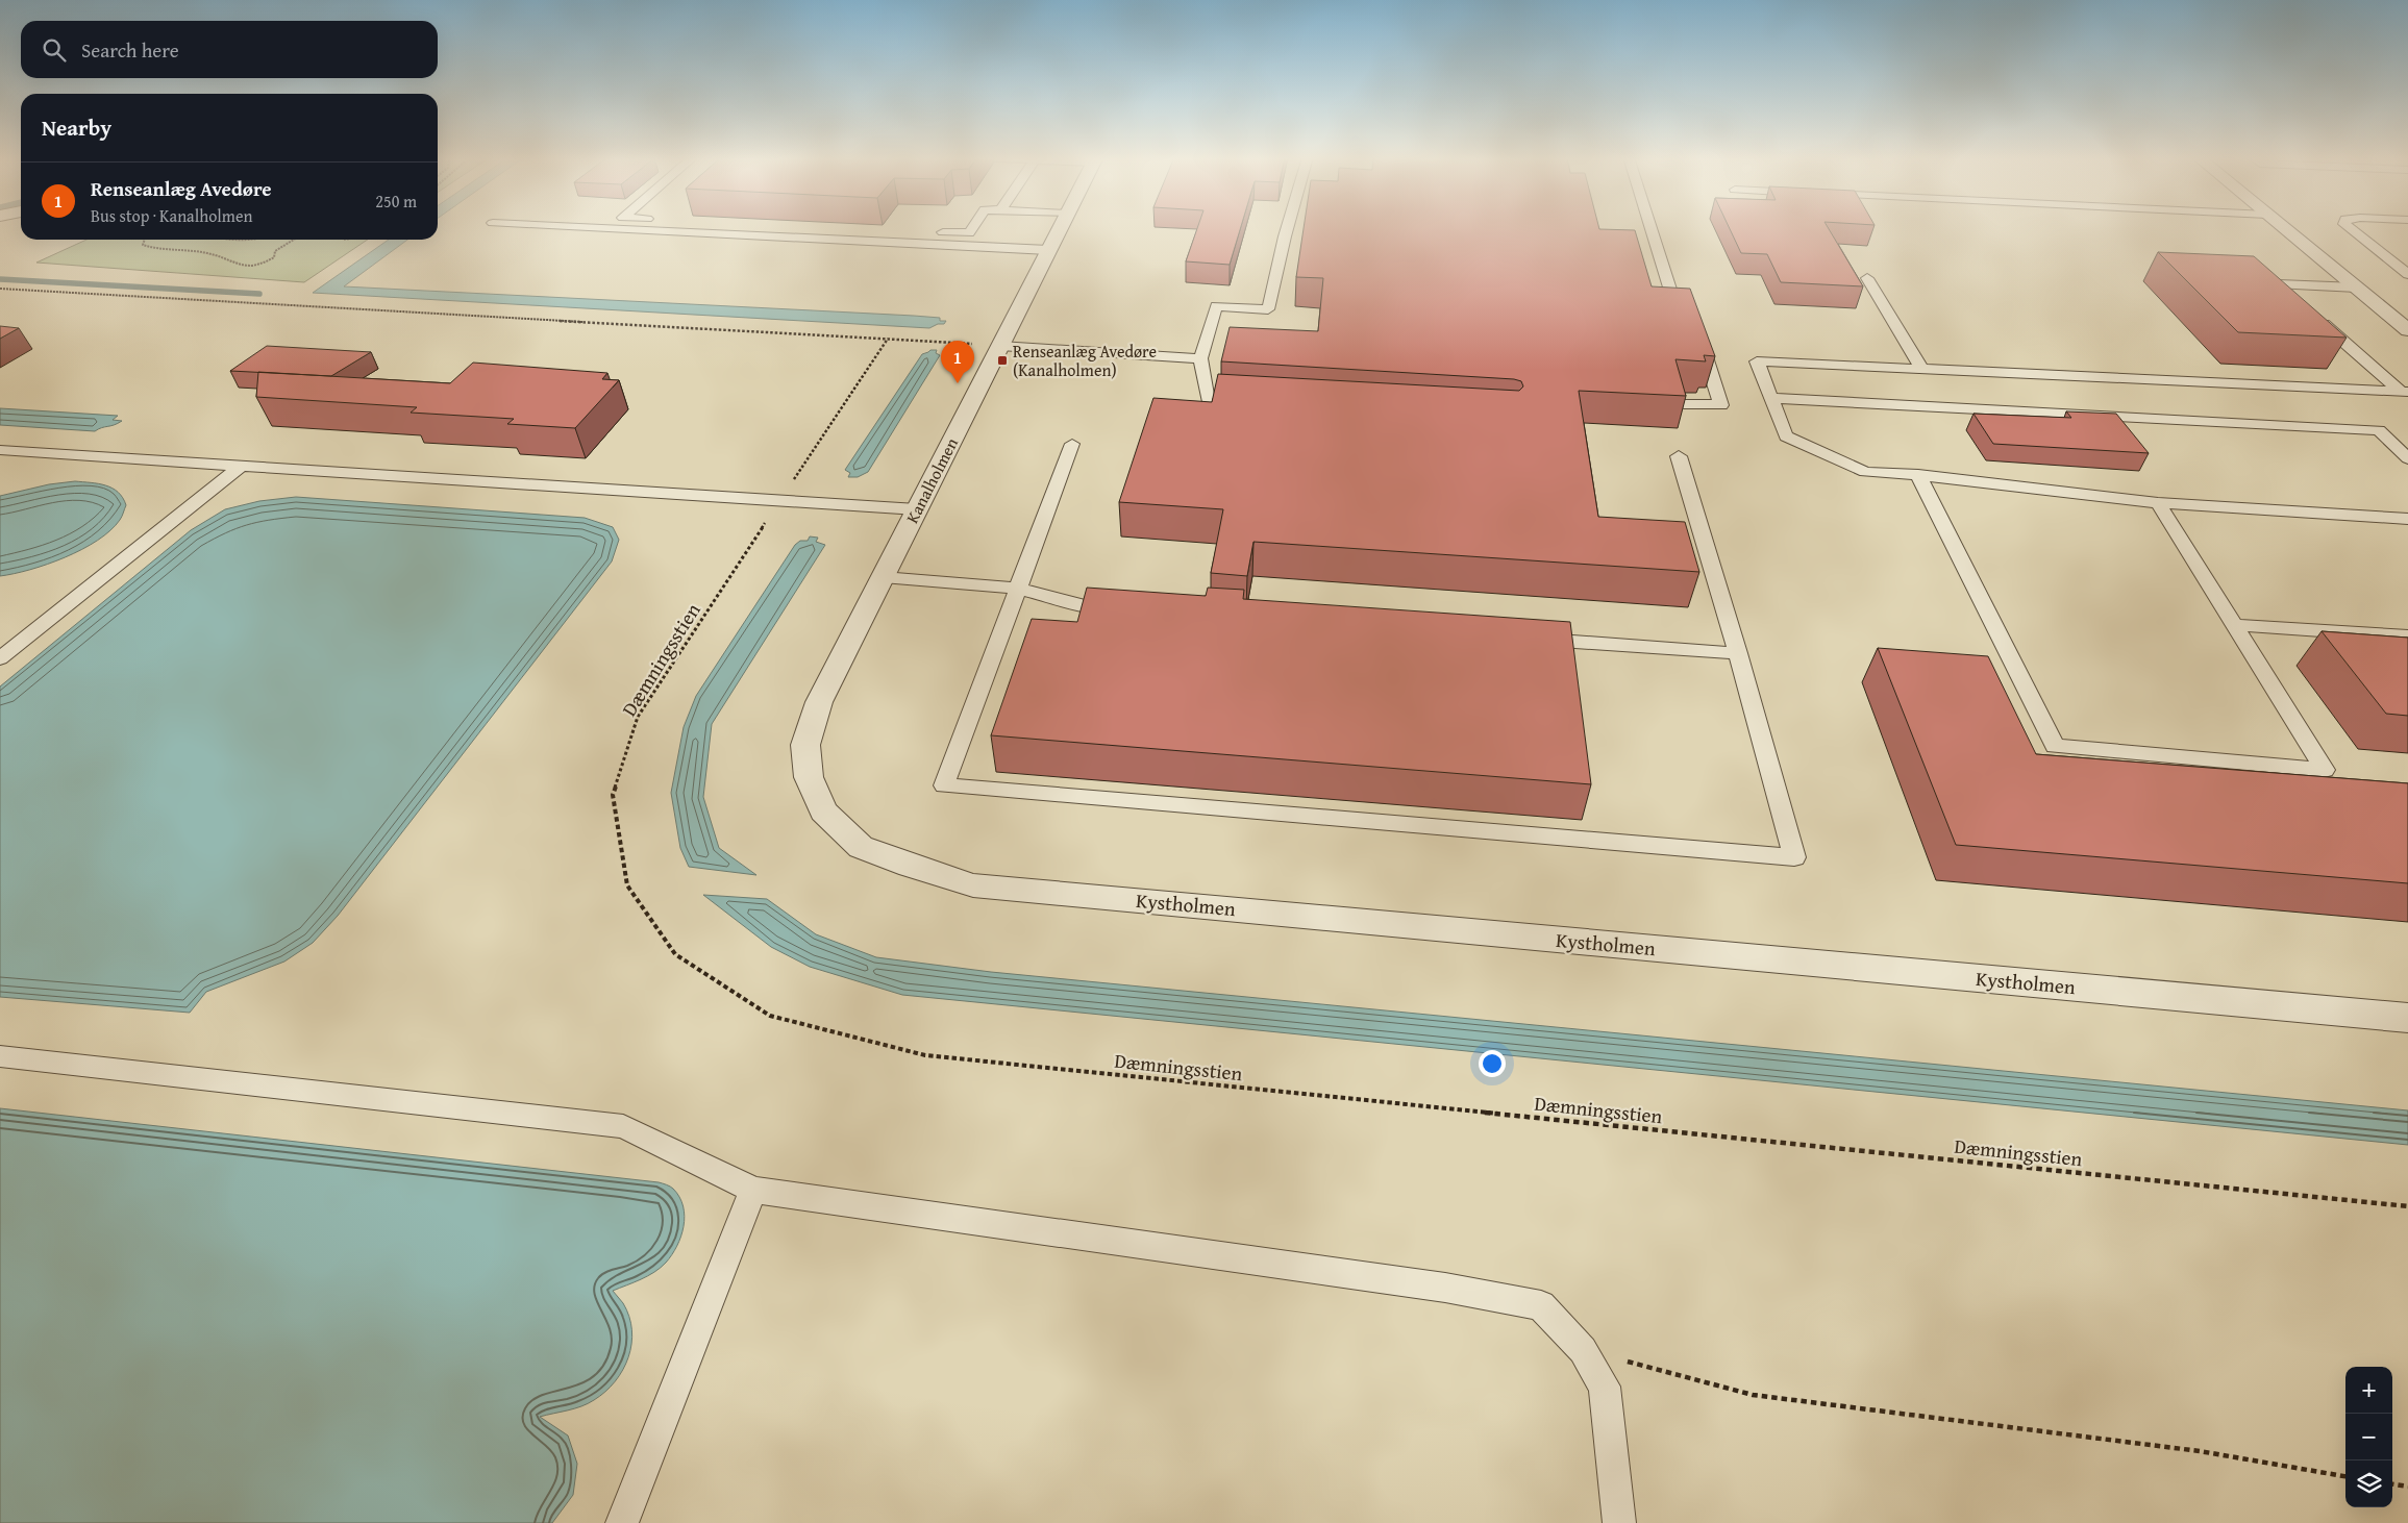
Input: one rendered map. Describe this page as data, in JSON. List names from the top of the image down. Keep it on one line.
{"streets":{"street":["Kanalholmen","Kystholmen"],"path":["Dæmningsstien"]},"crossings":[["Kanalholmen","Kystholmen"]],"places":{"transit":["Renseanlæg Avedøre (Kanalholmen)"]},"page":{"search":"Search here","heading":"Nearby","list":[{"mark":"1","name":"Renseanlæg Avedøre","note":"Bus stop · Kanalholmen","value":"250 m"}],"pins":"1","map_buttons":["+","−"]}}
